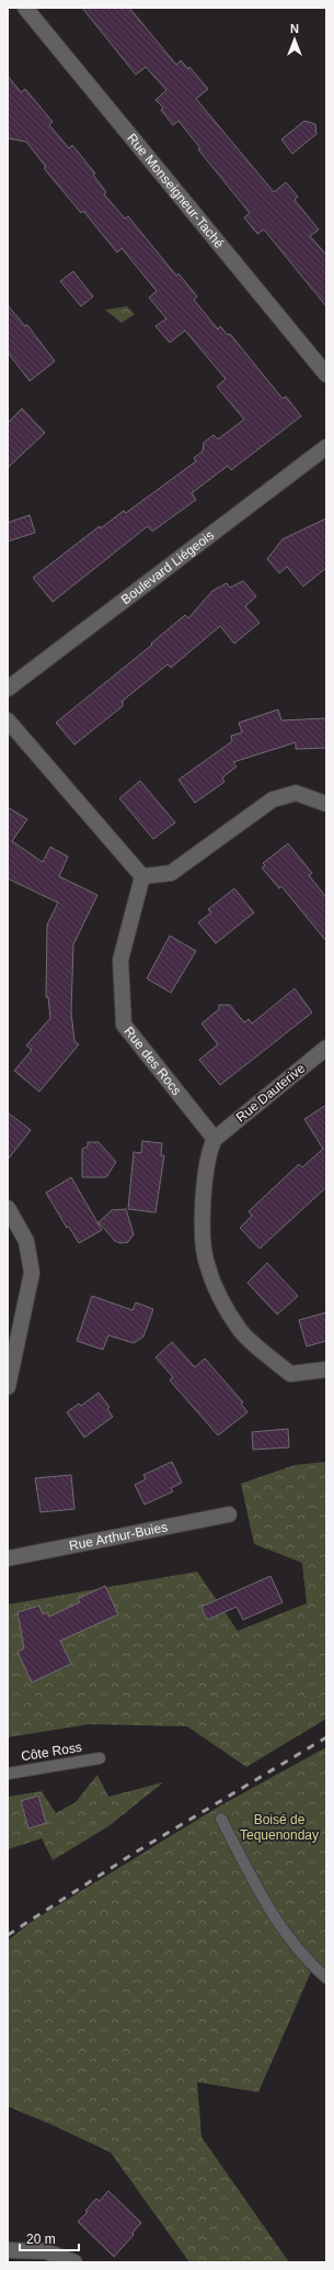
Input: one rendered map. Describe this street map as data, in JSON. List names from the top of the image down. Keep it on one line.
{"streets":{"street":["Rue Monseigneur-Taché","Boulevard Liégeois","Rue des Rocs","Rue Dauterive","Rue Arthur-Buies","Côte Ross"]},"crossings":[["Rue des Rocs","Rue Dauterive"]],"parks":["Boisé de Tequenonday"],"scale_bar":"20 m","north":"top"}
